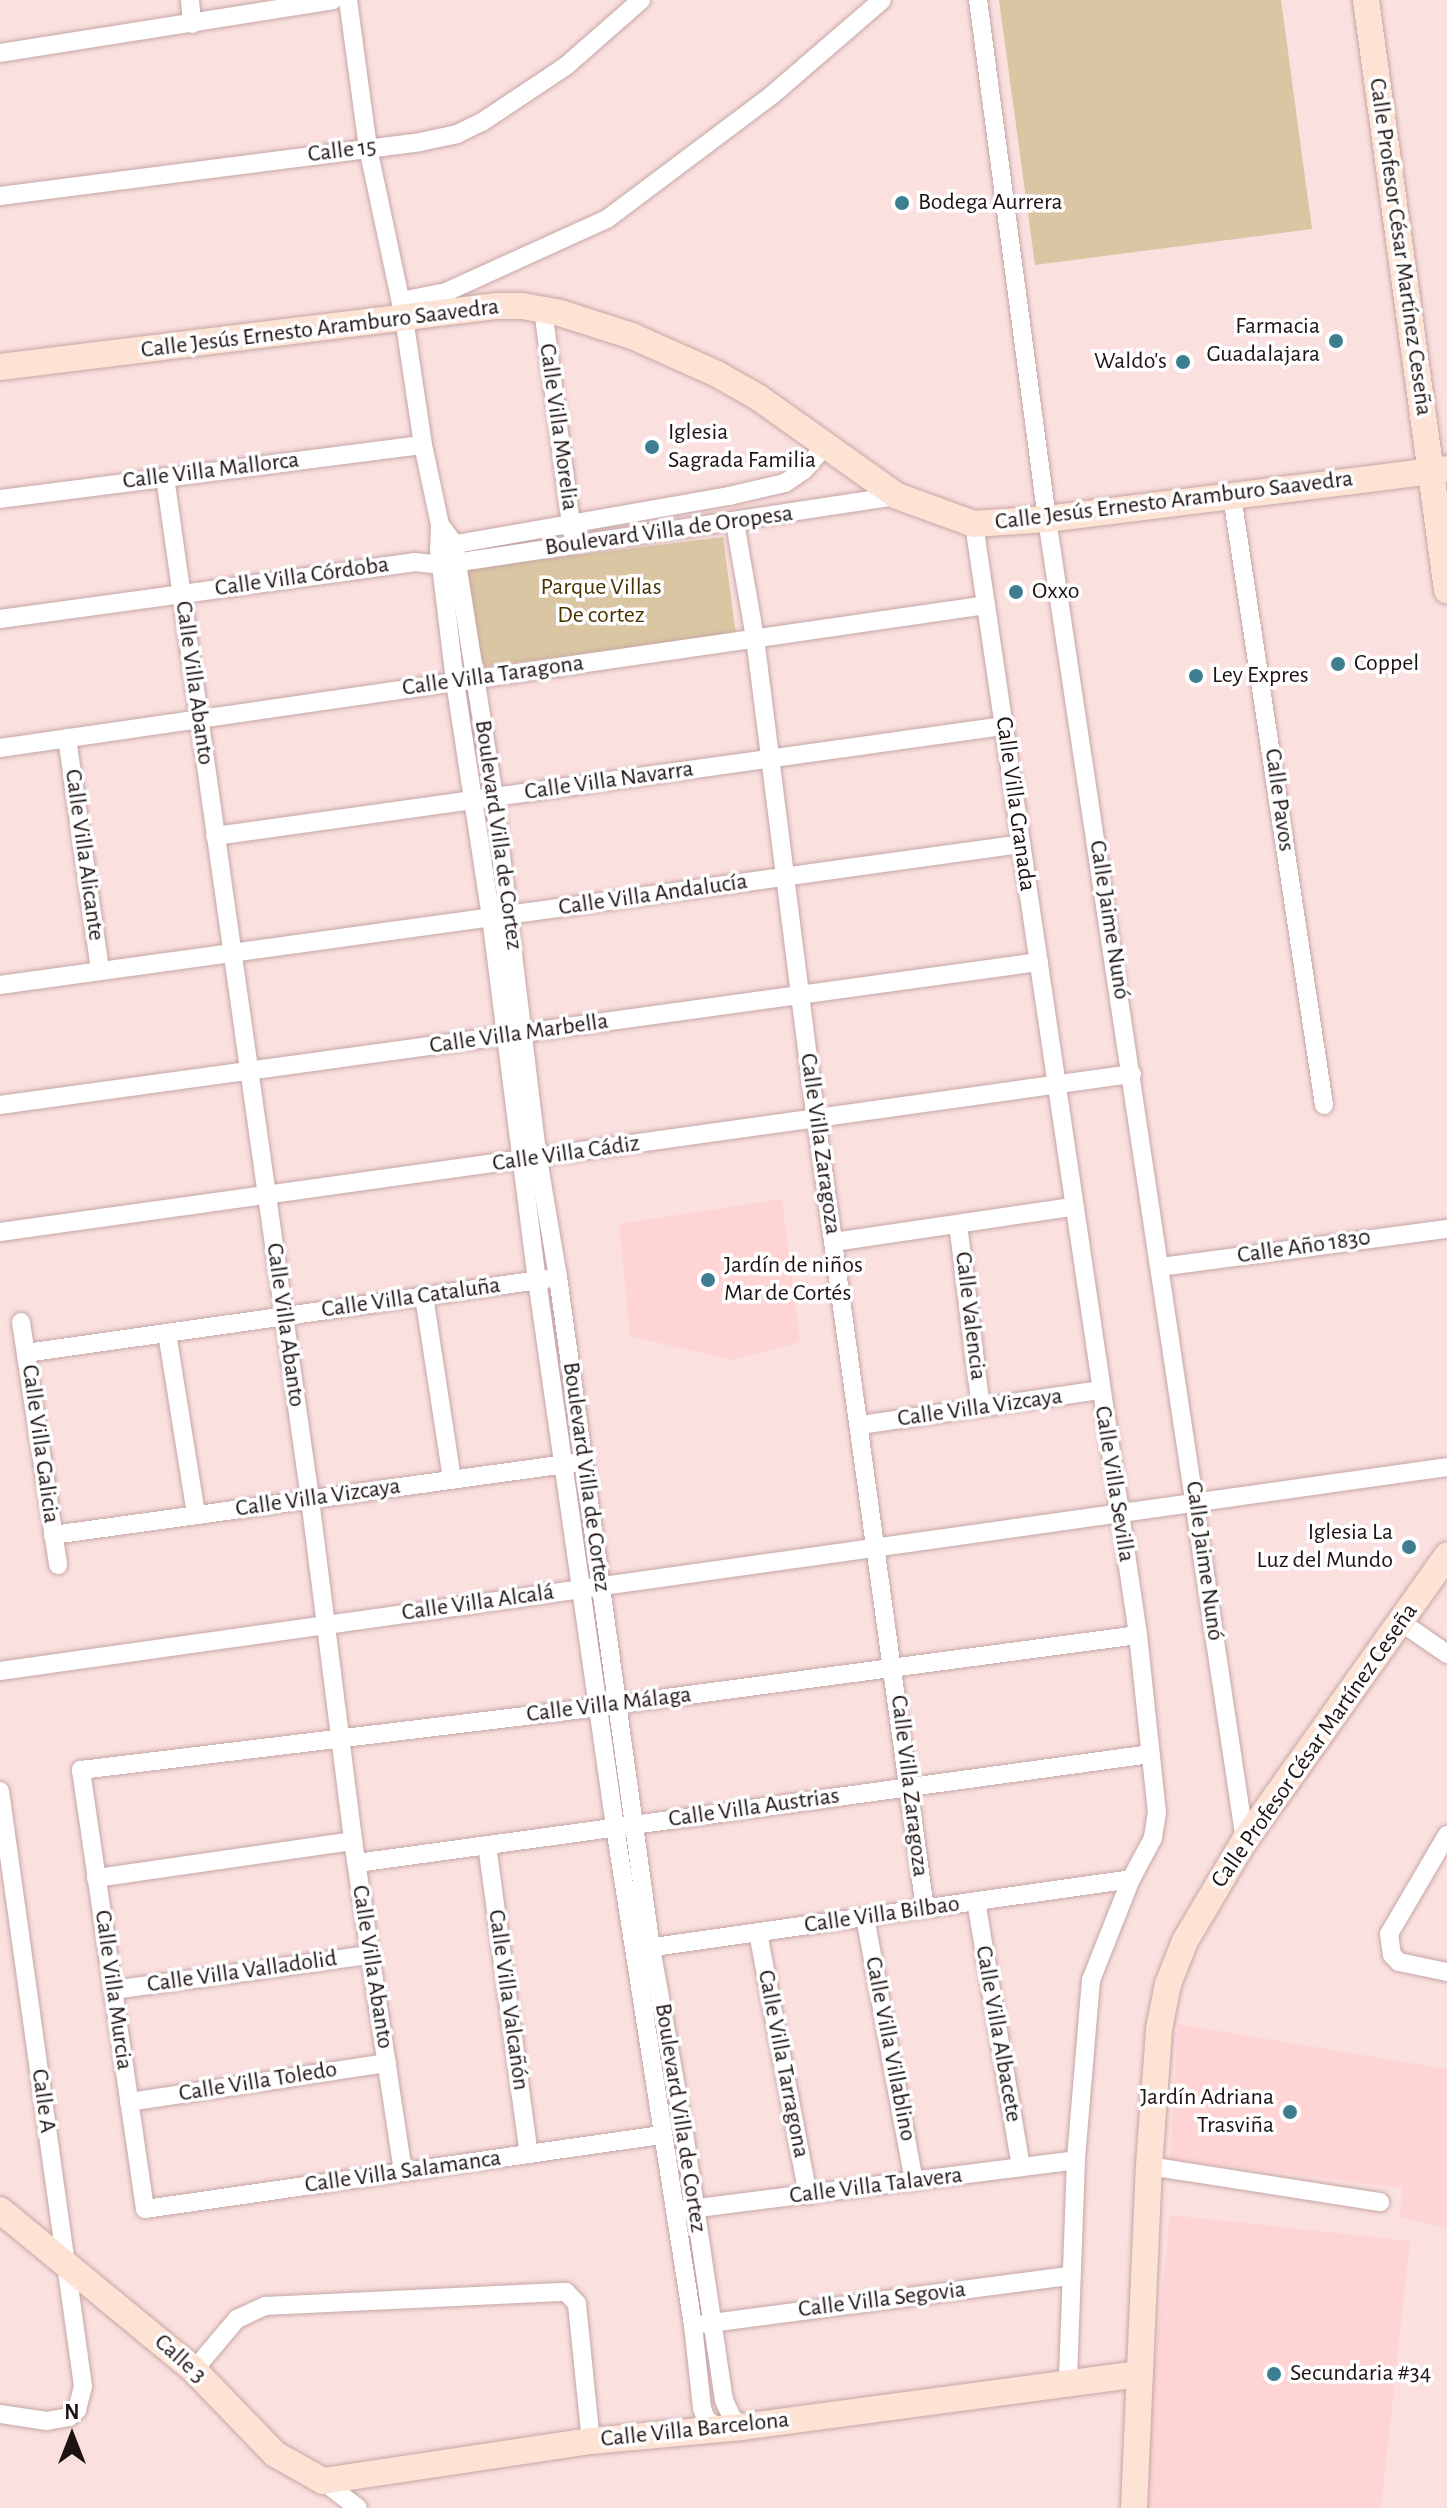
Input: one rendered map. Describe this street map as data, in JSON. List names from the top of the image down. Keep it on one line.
{"streets":{"street":["Calle 15","Calle Profesor César Martínez Ceseña","Calle Jesús Ernesto Aramburo Saavedra","Calle Villa Morelia","Calle Villa Mallorca","Boulevard Villa de Oropesa","Calle Villa Córdoba","Calle Villa Taragona","Calle Villa Abanto","Calle Villa Navarra","Calle Pavos","Calle Villa Granada","Boulevard Villa de Cortez","Calle Villa Alicante","Calle Villa Andalucía","Calle Jaime Nunó","Calle Villa Marbella","Calle Villa Zaragoza","Calle Villa Cádiz","Calle Año 1830","Calle Villa Cataluña","Calle Valencia","Calle Villa Vizcaya","Calle Villa Galicia","Calle Villa Sevilla","Calle Villa Alcalá","Calle Villa Málaga","Calle Villa Austrias","Calle Villa Bilbao","Calle Villa Valladolid","Calle Villa Murcia","Calle Villa Valcañón","Calle Villa Albacete","Calle Villa Villablino","Calle Villa Tarragona","Calle Villa Toledo","Calle A","Calle Villa Salamanca","Calle Villa Talavera","Calle Villa Segovia","Calle 3","Calle Villa Barcelona"]},"crossings":[["Calle 15","Boulevard Villa de Cortez"],["Calle Profesor César Martínez Ceseña","Calle Jesús Ernesto Aramburo Saavedra"],["Calle Profesor César Martínez Ceseña","Calle Jaime Nunó"],["Calle Profesor César Martínez Ceseña","Calle Villa Barcelona"],["Calle Jesús Ernesto Aramburo Saavedra","Calle Villa Morelia"],["Calle Jesús Ernesto Aramburo Saavedra","Boulevard Villa de Oropesa"],["Calle Jesús Ernesto Aramburo Saavedra","Calle Pavos"],["Calle Jesús Ernesto Aramburo Saavedra","Calle Villa Granada"],["Calle Jesús Ernesto Aramburo Saavedra","Boulevard Villa de Cortez"],["Calle Jesús Ernesto Aramburo Saavedra","Calle Jaime Nunó"],["Calle Villa Morelia","Boulevard Villa de Oropesa"],["Calle Villa Mallorca","Calle Villa Abanto"],["Calle Villa Mallorca","Boulevard Villa de Cortez"],["Boulevard Villa de Oropesa","Calle Villa Córdoba"],["Boulevard Villa de Oropesa","Boulevard Villa de Cortez"],["Boulevard Villa de Oropesa","Calle Villa Zaragoza"],["Calle Villa Córdoba","Calle Villa Abanto"],["Calle Villa Córdoba","Boulevard Villa de Cortez"],["Calle Villa Taragona","Calle Villa Abanto"],["Calle Villa Taragona","Calle Villa Granada"],["Calle Villa Taragona","Boulevard Villa de Cortez"],["Calle Villa Taragona","Calle Villa Alicante"],["Calle Villa Taragona","Calle Villa Zaragoza"],["Calle Villa Abanto","Calle Villa Navarra"],["Calle Villa Abanto","Calle Villa Andalucía"],["Calle Villa Abanto","Calle Villa Marbella"],["Calle Villa Abanto","Calle Villa Cádiz"],["Calle Villa Abanto","Calle Villa Cataluña"],["Calle Villa Abanto","Calle Villa Vizcaya"],["Calle Villa Abanto","Calle Villa Alcalá"],["Calle Villa Abanto","Calle Villa Málaga"],["Calle Villa Abanto","Calle Villa Austrias"],["Calle Villa Abanto","Calle Villa Valladolid"],["Calle Villa Abanto","Calle Villa Toledo"],["Calle Villa Abanto","Calle Villa Salamanca"],["Calle Villa Navarra","Calle Villa Granada"],["Calle Villa Navarra","Boulevard Villa de Cortez"],["Calle Villa Navarra","Calle Villa Zaragoza"],["Calle Villa Granada","Calle Villa Andalucía"],["Calle Villa Granada","Calle Villa Marbella"],["Calle Villa Granada","Calle Villa Cádiz"],["Calle Villa Granada","Calle Villa Sevilla"],["Boulevard Villa de Cortez","Calle Villa Andalucía"],["Boulevard Villa de Cortez","Calle Villa Marbella"],["Boulevard Villa de Cortez","Calle Villa Cádiz"],["Boulevard Villa de Cortez","Calle Villa Cataluña"],["Boulevard Villa de Cortez","Calle Villa Vizcaya"],["Boulevard Villa de Cortez","Calle Villa Alcalá"],["Boulevard Villa de Cortez","Calle Villa Málaga"],["Boulevard Villa de Cortez","Calle Villa Austrias"],["Boulevard Villa de Cortez","Calle Villa Bilbao"],["Boulevard Villa de Cortez","Calle Villa Salamanca"],["Boulevard Villa de Cortez","Calle Villa Talavera"],["Boulevard Villa de Cortez","Calle Villa Segovia"],["Boulevard Villa de Cortez","Calle Villa Barcelona"],["Calle Villa Alicante","Calle Villa Andalucía"],["Calle Villa Andalucía","Calle Villa Zaragoza"],["Calle Jaime Nunó","Calle Villa Cádiz"],["Calle Jaime Nunó","Calle Año 1830"],["Calle Jaime Nunó","Calle Villa Alcalá"],["Calle Villa Marbella","Calle Villa Zaragoza"],["Calle Villa Zaragoza","Calle Villa Cádiz"],["Calle Villa Zaragoza","Calle Villa Vizcaya"],["Calle Villa Zaragoza","Calle Villa Alcalá"],["Calle Villa Zaragoza","Calle Villa Málaga"],["Calle Villa Zaragoza","Calle Villa Austrias"],["Calle Villa Zaragoza","Calle Villa Bilbao"],["Calle Villa Cádiz","Calle Villa Sevilla"],["Calle Villa Cataluña","Calle Villa Galicia"],["Calle Valencia","Calle Villa Vizcaya"],["Calle Villa Vizcaya","Calle Villa Galicia"],["Calle Villa Vizcaya","Calle Villa Sevilla"],["Calle Villa Sevilla","Calle Villa Alcalá"],["Calle Villa Sevilla","Calle Villa Málaga"],["Calle Villa Sevilla","Calle Villa Austrias"],["Calle Villa Sevilla","Calle Villa Bilbao"],["Calle Villa Málaga","Calle Villa Murcia"],["Calle Villa Austrias","Calle Villa Valcañón"],["Calle Villa Bilbao","Calle Villa Albacete"],["Calle Villa Bilbao","Calle Villa Villablino"],["Calle Villa Bilbao","Calle Villa Tarragona"],["Calle Villa Valladolid","Calle Villa Murcia"],["Calle Villa Murcia","Calle Villa Toledo"],["Calle Villa Murcia","Calle Villa Salamanca"],["Calle Villa Valcañón","Calle Villa Salamanca"],["Calle Villa Albacete","Calle Villa Talavera"],["Calle Villa Villablino","Calle Villa Talavera"],["Calle Villa Tarragona","Calle Villa Talavera"],["Calle A","Calle 3"],["Calle 3","Calle Villa Barcelona"]],"parks":["Parque Villas De cortez"],"places":["Bodega Aurrera","Farmacia Guadalajara","Waldo's","Iglesia Sagrada Familia","Oxxo","Coppel","Ley Expres","Jardín de niños Mar de Cortés","Iglesia La Luz del Mundo","Jardín Adriana Trasviña","Secundaria #34"],"north":"top"}
